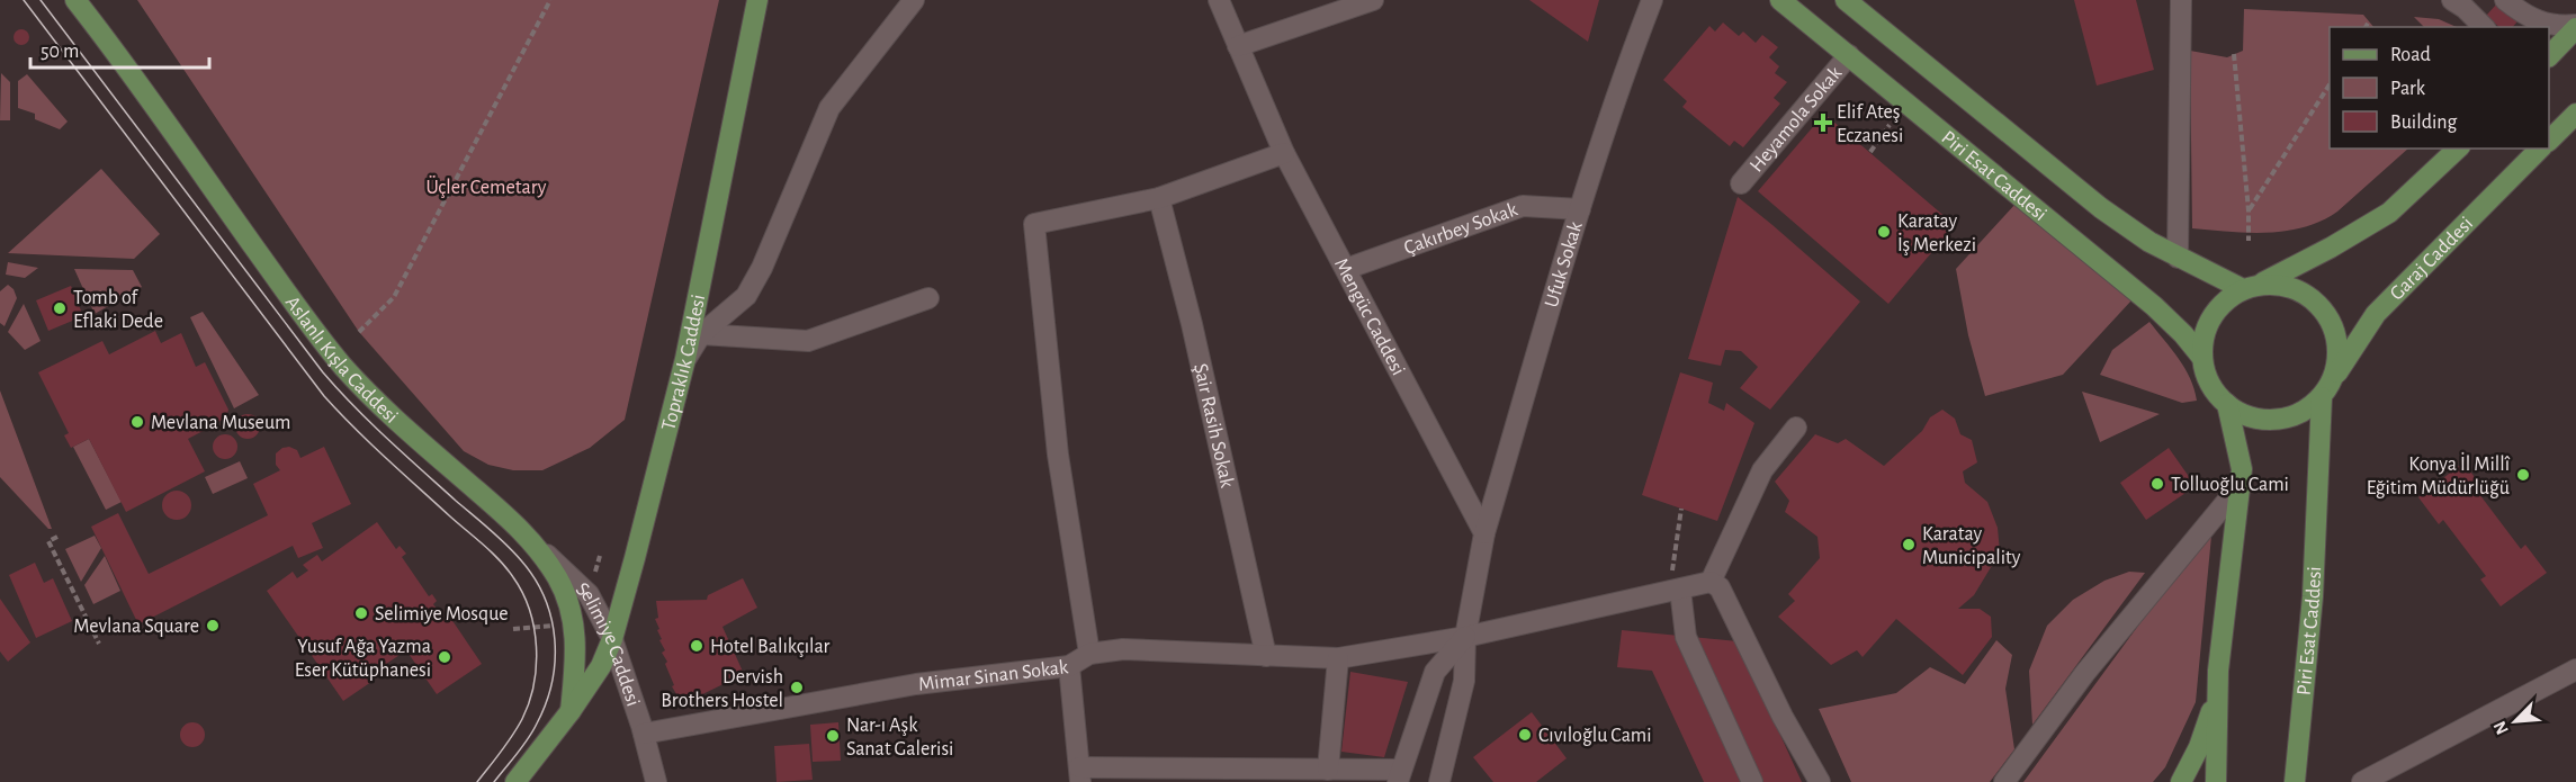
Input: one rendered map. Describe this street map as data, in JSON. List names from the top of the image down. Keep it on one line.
{"streets":{"main road":["Piri Esat Caddesi","Garaj Caddesi","Aslanlı Kışla Caddesi","Topraklık Caddesi"],"street":["Heyamola Sokak","Çakırbey Sokak","Ufuk Sokak","Mengüc Caddesi","Şair Rasih Sokak","Selimiye Caddesi","Mimar Sinan Sokak"]},"crossings":[["Heyamola Sokak","Piri Esat Caddesi"],["Piri Esat Caddesi","Garaj Caddesi"],["Çakırbey Sokak","Ufuk Sokak"],["Çakırbey Sokak","Mengüc Caddesi"],["Ufuk Sokak","Mengüc Caddesi"],["Aslanlı Kışla Caddesi","Topraklık Caddesi"],["Aslanlı Kışla Caddesi","Selimiye Caddesi"],["Topraklık Caddesi","Selimiye Caddesi"],["Şair Rasih Sokak","Mimar Sinan Sokak"],["Selimiye Caddesi","Mimar Sinan Sokak"]],"parks":["Üçler Cemetary"],"places":{"health":["Elif Ateş Eczanesi"],"other":["Karatay İş Merkezi","Tomb of Eflaki Dede","Mevlana Museum","Konya İl Millî Eğitim Müdürlüğü","Tolluoğlu Cami","Karatay Municipality","Selimiye Mosque","Mevlana Square","Hotel Balıkçılar","Yusuf Ağa Yazma Eser Kütüphanesi","Dervish Brothers Hostel","Cıvıloğlu Cami","Nar-ı Aşk Sanat Galerisi"]},"legend":["Road","Park","Building"],"scale_bar":"50 m","north":"bottom left"}
